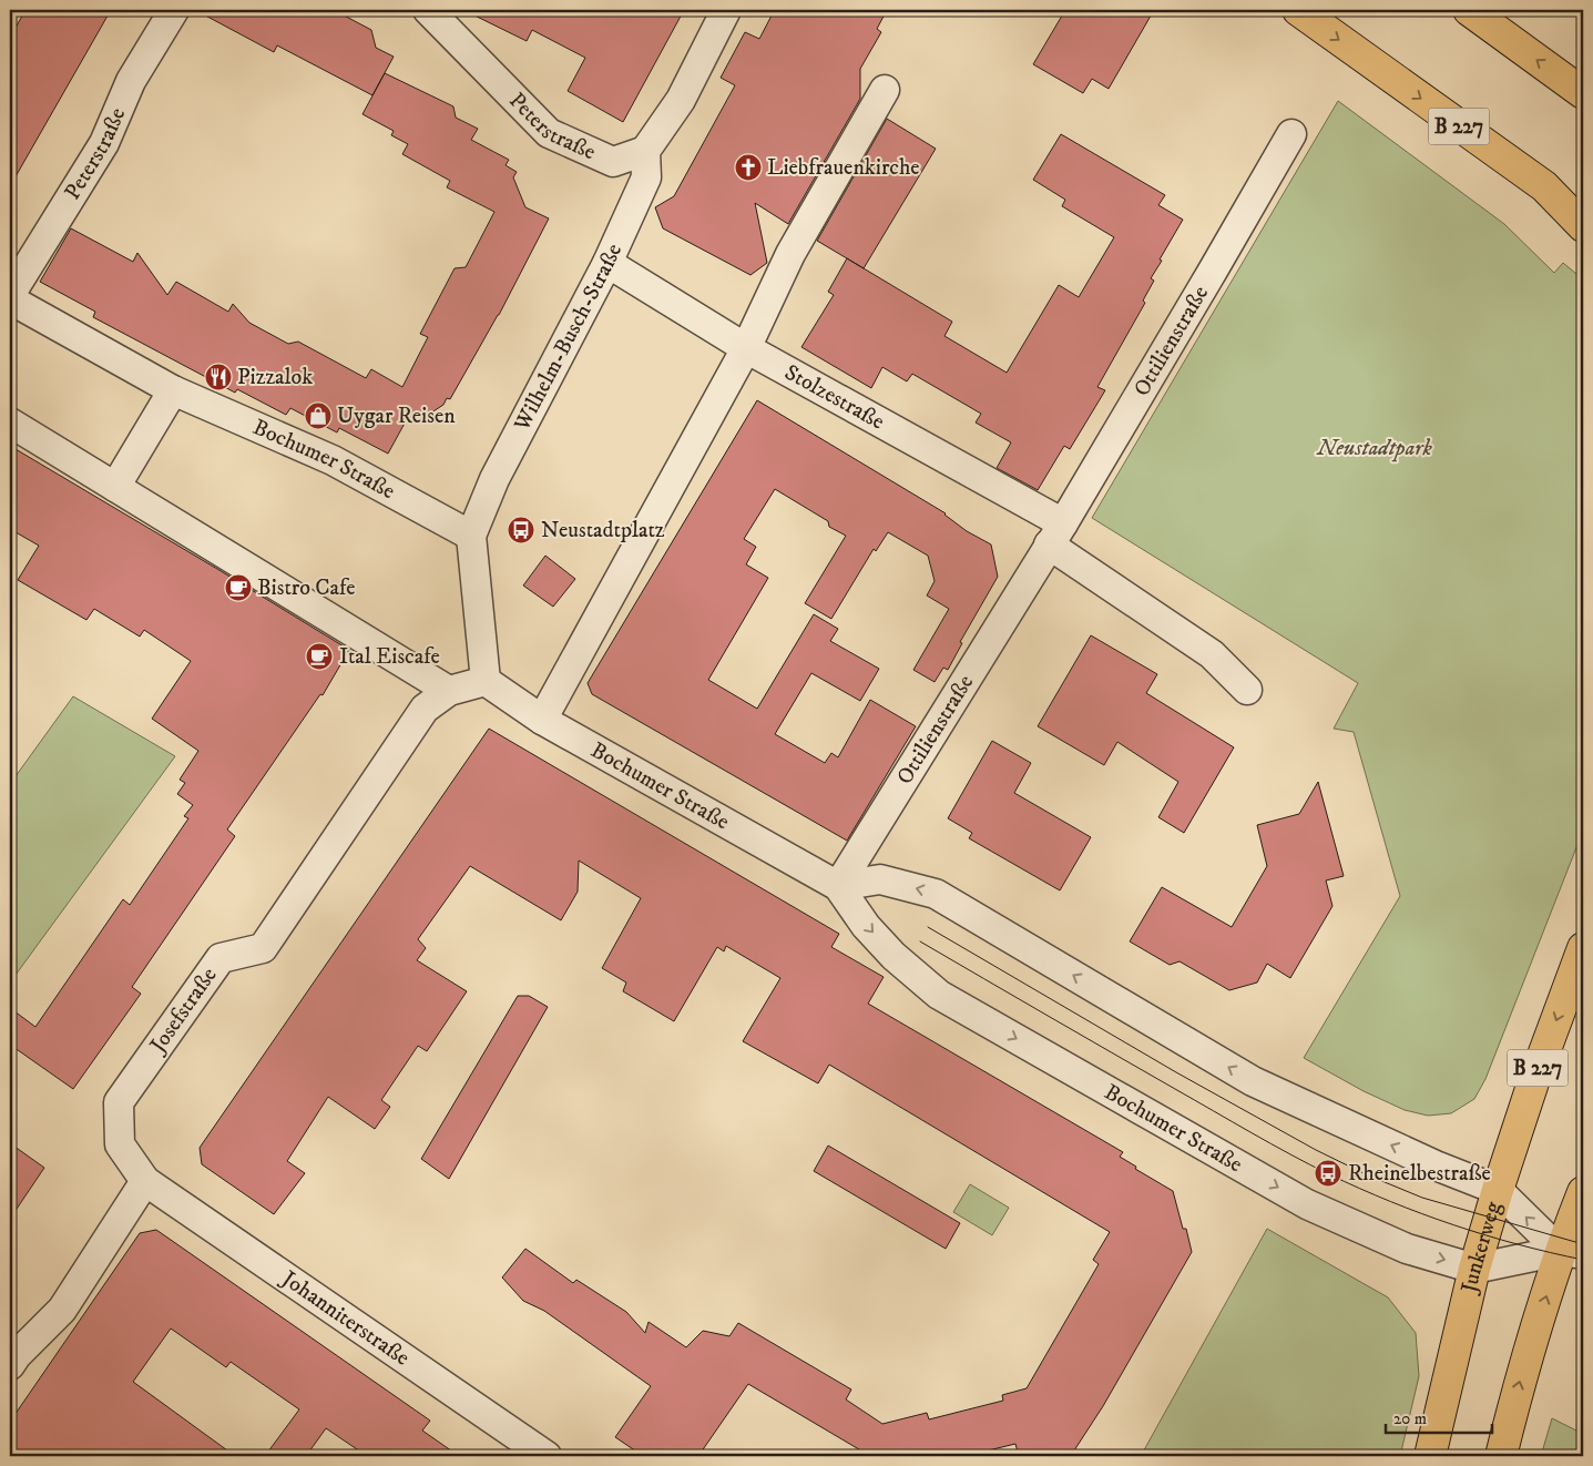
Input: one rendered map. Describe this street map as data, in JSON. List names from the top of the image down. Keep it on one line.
{"streets":{"main road":["B 227","Junkerweg"],"street":["Peterstraße","Wilhelm-Busch-Straße","Ottilienstraße","Stolzestraße","Bochumer Straße","Josefstraße","Johanniterstraße"]},"crossings":[["Peterstraße","Wilhelm-Busch-Straße"],["Wilhelm-Busch-Straße","Stolzestraße"],["Wilhelm-Busch-Straße","Bochumer Straße"],["Wilhelm-Busch-Straße","Josefstraße"],["Ottilienstraße","Stolzestraße"],["Ottilienstraße","Bochumer Straße"],["Bochumer Straße","Josefstraße"],["Bochumer Straße","Junkerweg"],["Josefstraße","Johanniterstraße"]],"one_way":["Junkerweg"],"parks":["Neustadtpark"],"places":{"church":["Liebfrauenkirche"],"restaurant":["Pizzalok"],"shop":["Uygar Reisen"],"bus stop":["Neustadtplatz","Rheinelbestraße"],"cafe":["Bistro Cafe","Ital Eiscafe"]},"scale_bar":"20 m"}
